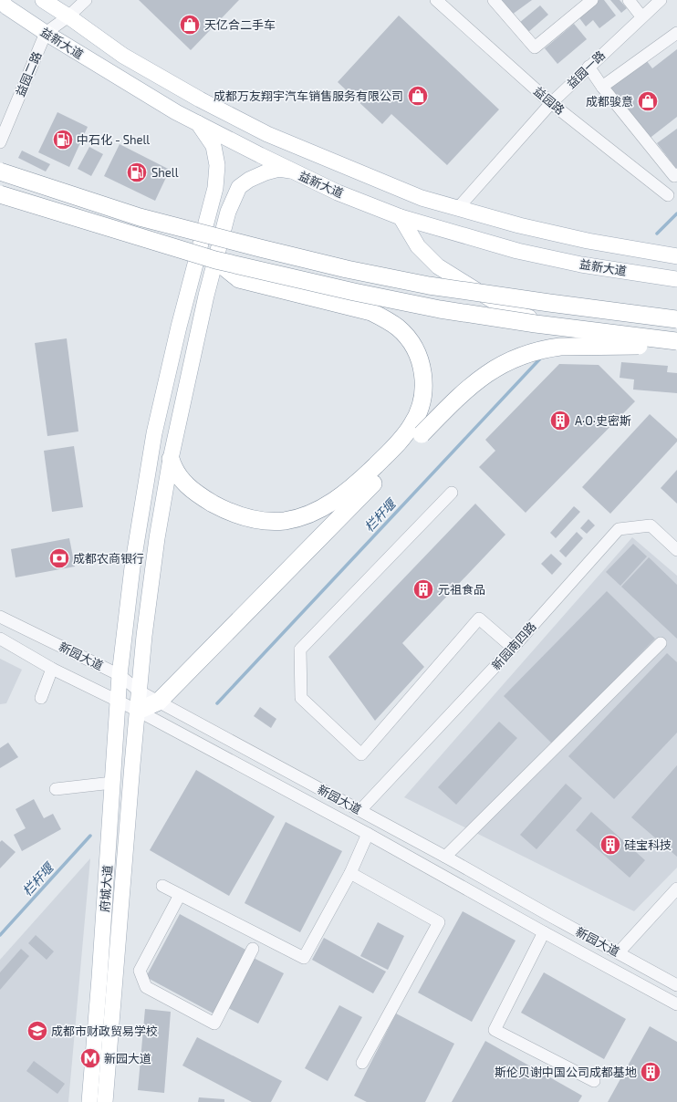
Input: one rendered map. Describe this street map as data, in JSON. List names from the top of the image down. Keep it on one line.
{"streets":{"main road":["益新大道","府城大道"],"street":["益园一路","益园二路","益园路","新园南四路","新园大道"]},"crossings":[["益新大道","益园一路"],["益新大道","益园二路"],["益新大道","府城大道"],["益园一路","益园路"],["新园南四路","新园大道"],["新园大道","府城大道"]],"water":["栏杆堰"],"places":{"shop":["天亿合二手车","成都万友翔宇汽车销售服务有限公司","成都骏意"],"fuel station":["中石化 - Shell","Shell"],"building":["A·O·史密斯","元祖食品","硅宝科技","斯伦贝谢中国公司成都基地"],"bank":["成都农商银行"],"school or university":["成都市财政贸易学校"],"metro station":["新园大道"]}}
